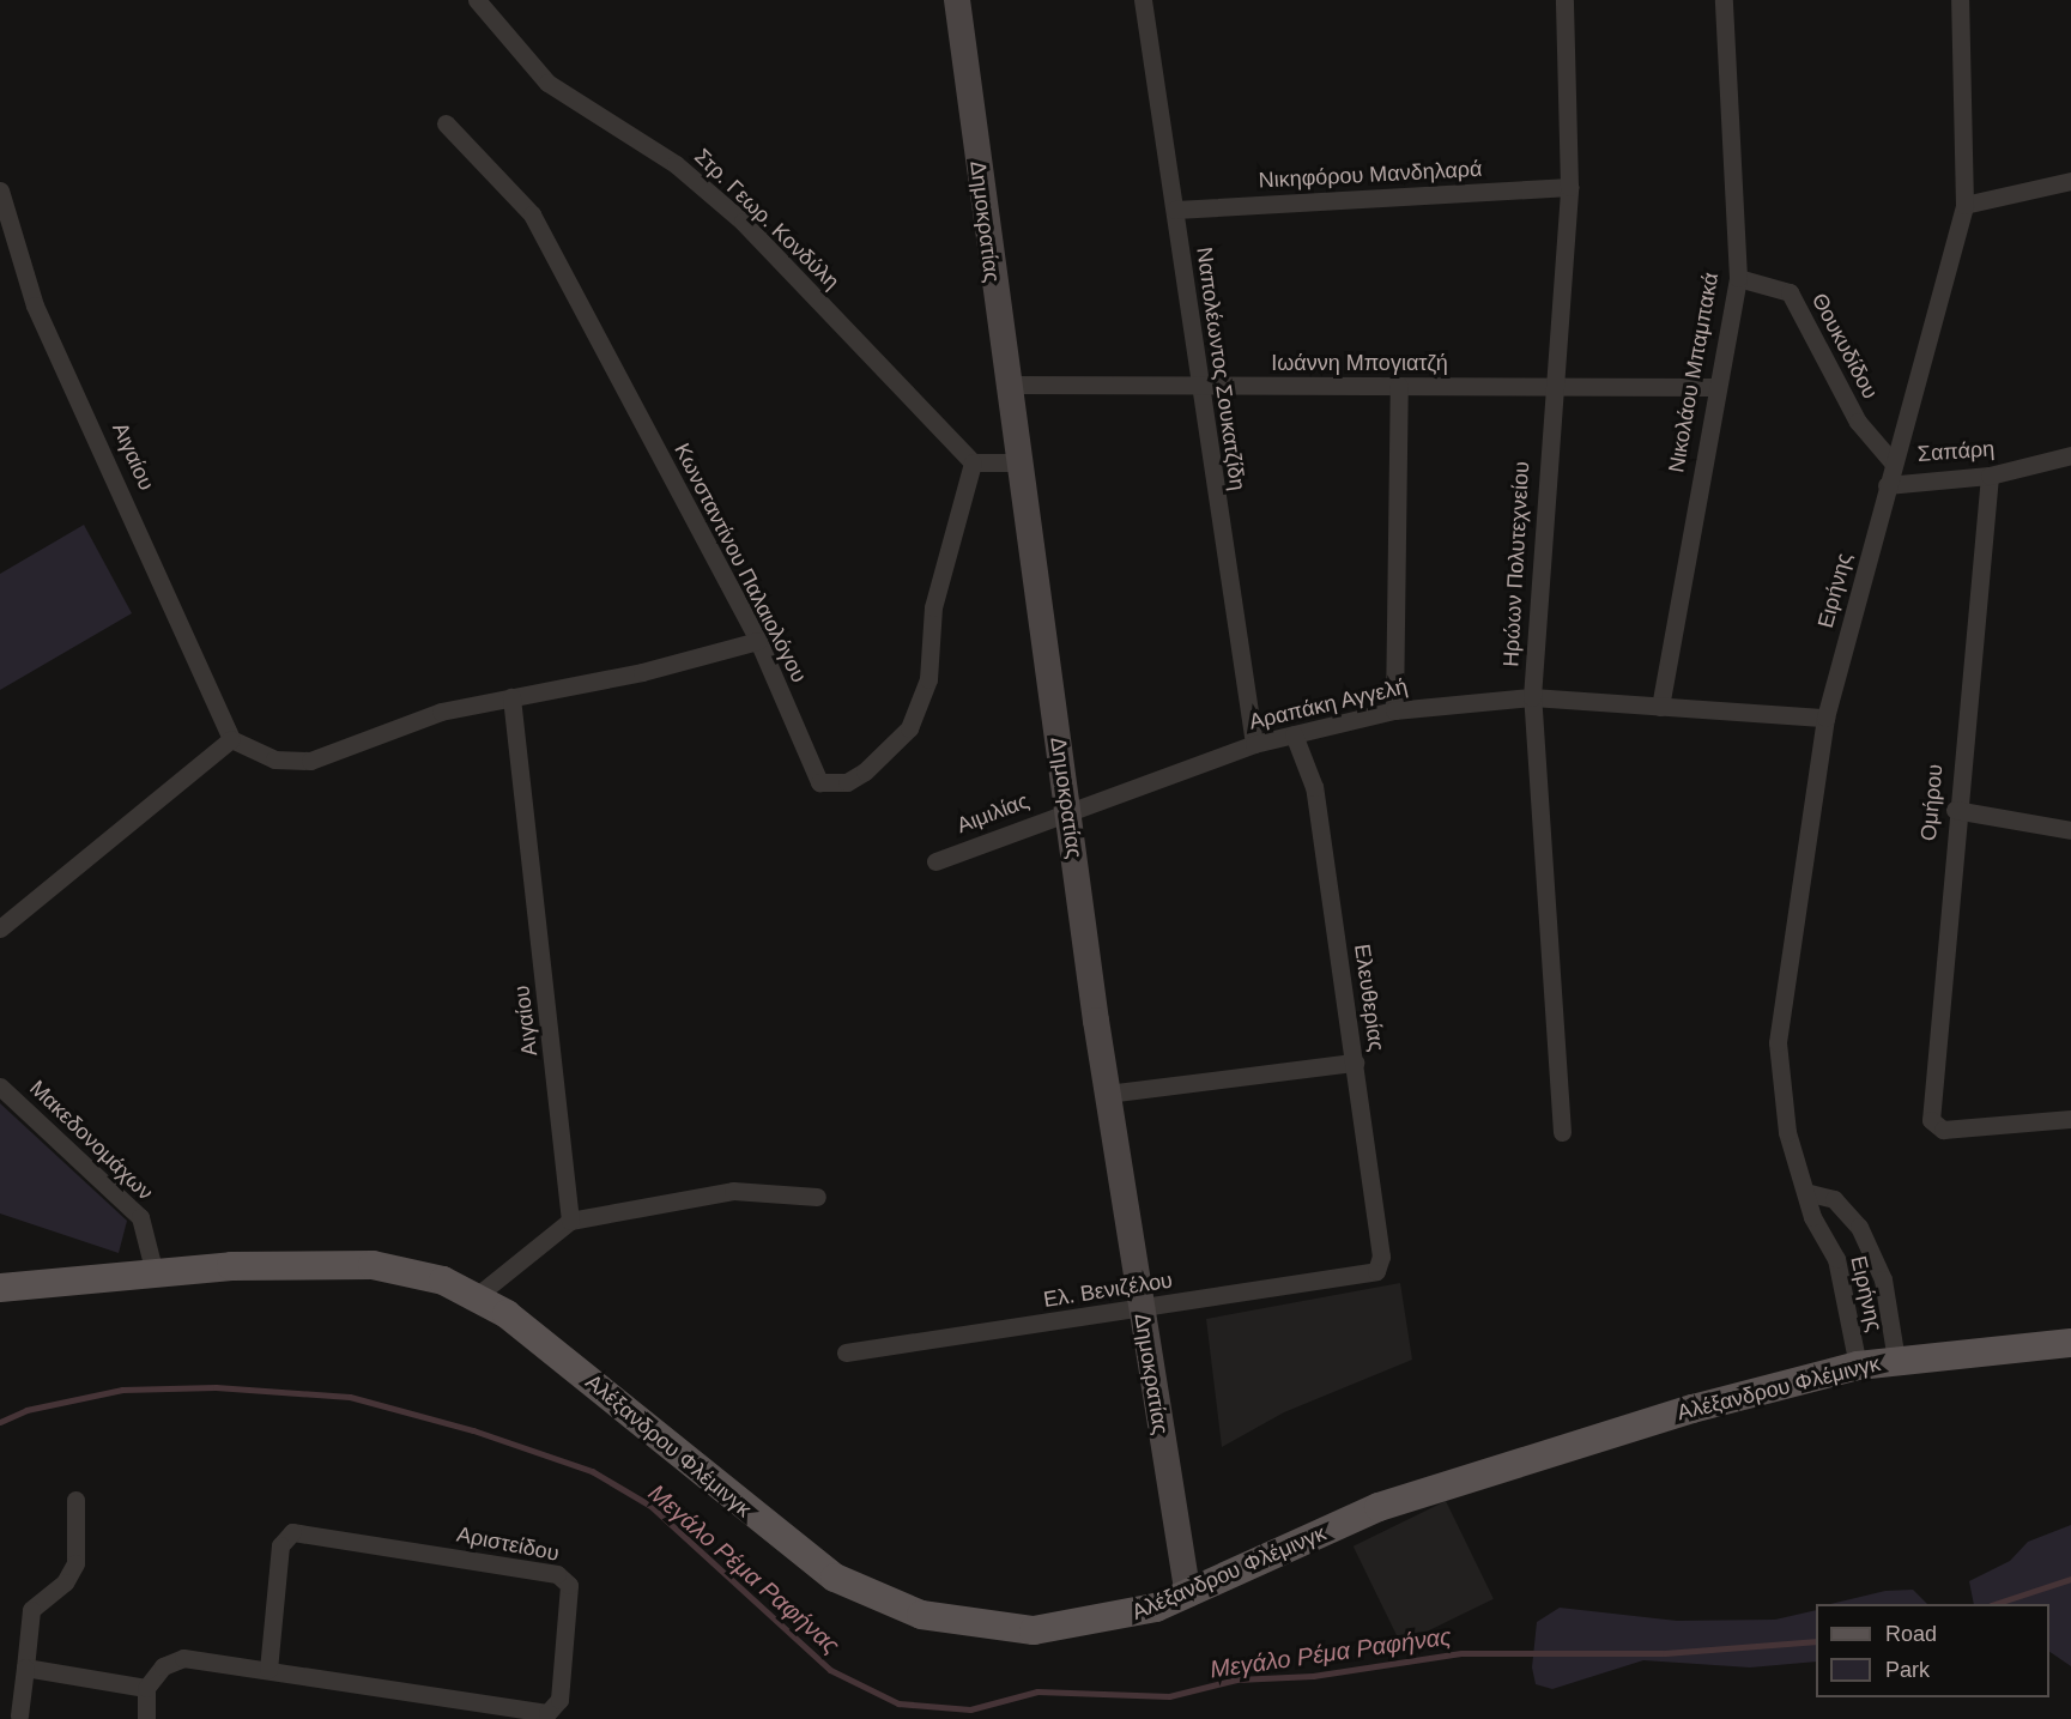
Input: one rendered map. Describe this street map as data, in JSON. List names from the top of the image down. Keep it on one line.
{"streets":{"main road":["Αλέξανδρου Φλέμινγκ"],"street":["Νικηφόρου Μανδηλαρά","Στρ. Γεωρ. Κονδύλη","Δημοκρατίας","Θουκυδίδου","Ιωάννη Μπογιατζή","Ναπολέωντος Σουκατζίδη","Νικολάου Μπαμπακά","Σαπάρη","Αιγαίου","Κωνσταντίνου Παλαιολόγου","Ηρώων Πολυτεχνείου","Ειρήνης","Αραπάκη Αγγελή","Ομήρου","Αιμιλίας","Ελευθερίας","Μακεδονομάχων","Ελ. Βενιζέλου","Αριστείδου"]},"crossings":[["Νικηφόρου Μανδηλαρά","Ναπολέωντος Σουκατζίδη"],["Νικηφόρου Μανδηλαρά","Ηρώων Πολυτεχνείου"],["Στρ. Γεωρ. Κονδύλη","Κωνσταντίνου Παλαιολόγου"],["Δημοκρατίας","Ιωάννη Μπογιατζή"],["Δημοκρατίας","Αραπάκη Αγγελή"],["Δημοκρατίας","Αιμιλίας"],["Δημοκρατίας","Ελ. Βενιζέλου"],["Δημοκρατίας","Αλέξανδρου Φλέμινγκ"],["Θουκυδίδου","Νικολάου Μπαμπακά"],["Θουκυδίδου","Ειρήνης"],["Ιωάννη Μπογιατζή","Ναπολέωντος Σουκατζίδη"],["Ιωάννη Μπογιατζή","Νικολάου Μπαμπακά"],["Ιωάννη Μπογιατζή","Ηρώων Πολυτεχνείου"],["Ναπολέωντος Σουκατζίδη","Αραπάκη Αγγελή"],["Νικολάου Μπαμπακά","Αραπάκη Αγγελή"],["Σαπάρη","Ειρήνης"],["Σαπάρη","Ομήρου"],["Ηρώων Πολυτεχνείου","Αραπάκη Αγγελή"],["Ειρήνης","Αραπάκη Αγγελή"],["Ειρήνης","Αλέξανδρου Φλέμινγκ"],["Αραπάκη Αγγελή","Αιμιλίας"],["Αραπάκη Αγγελή","Ελευθερίας"],["Ελευθερίας","Ελ. Βενιζέλου"],["Μακεδονομάχων","Αλέξανδρου Φλέμινγκ"]],"water":["Μεγάλο Ρέμα Ραφήνας"],"legend":["Road","Park"]}
